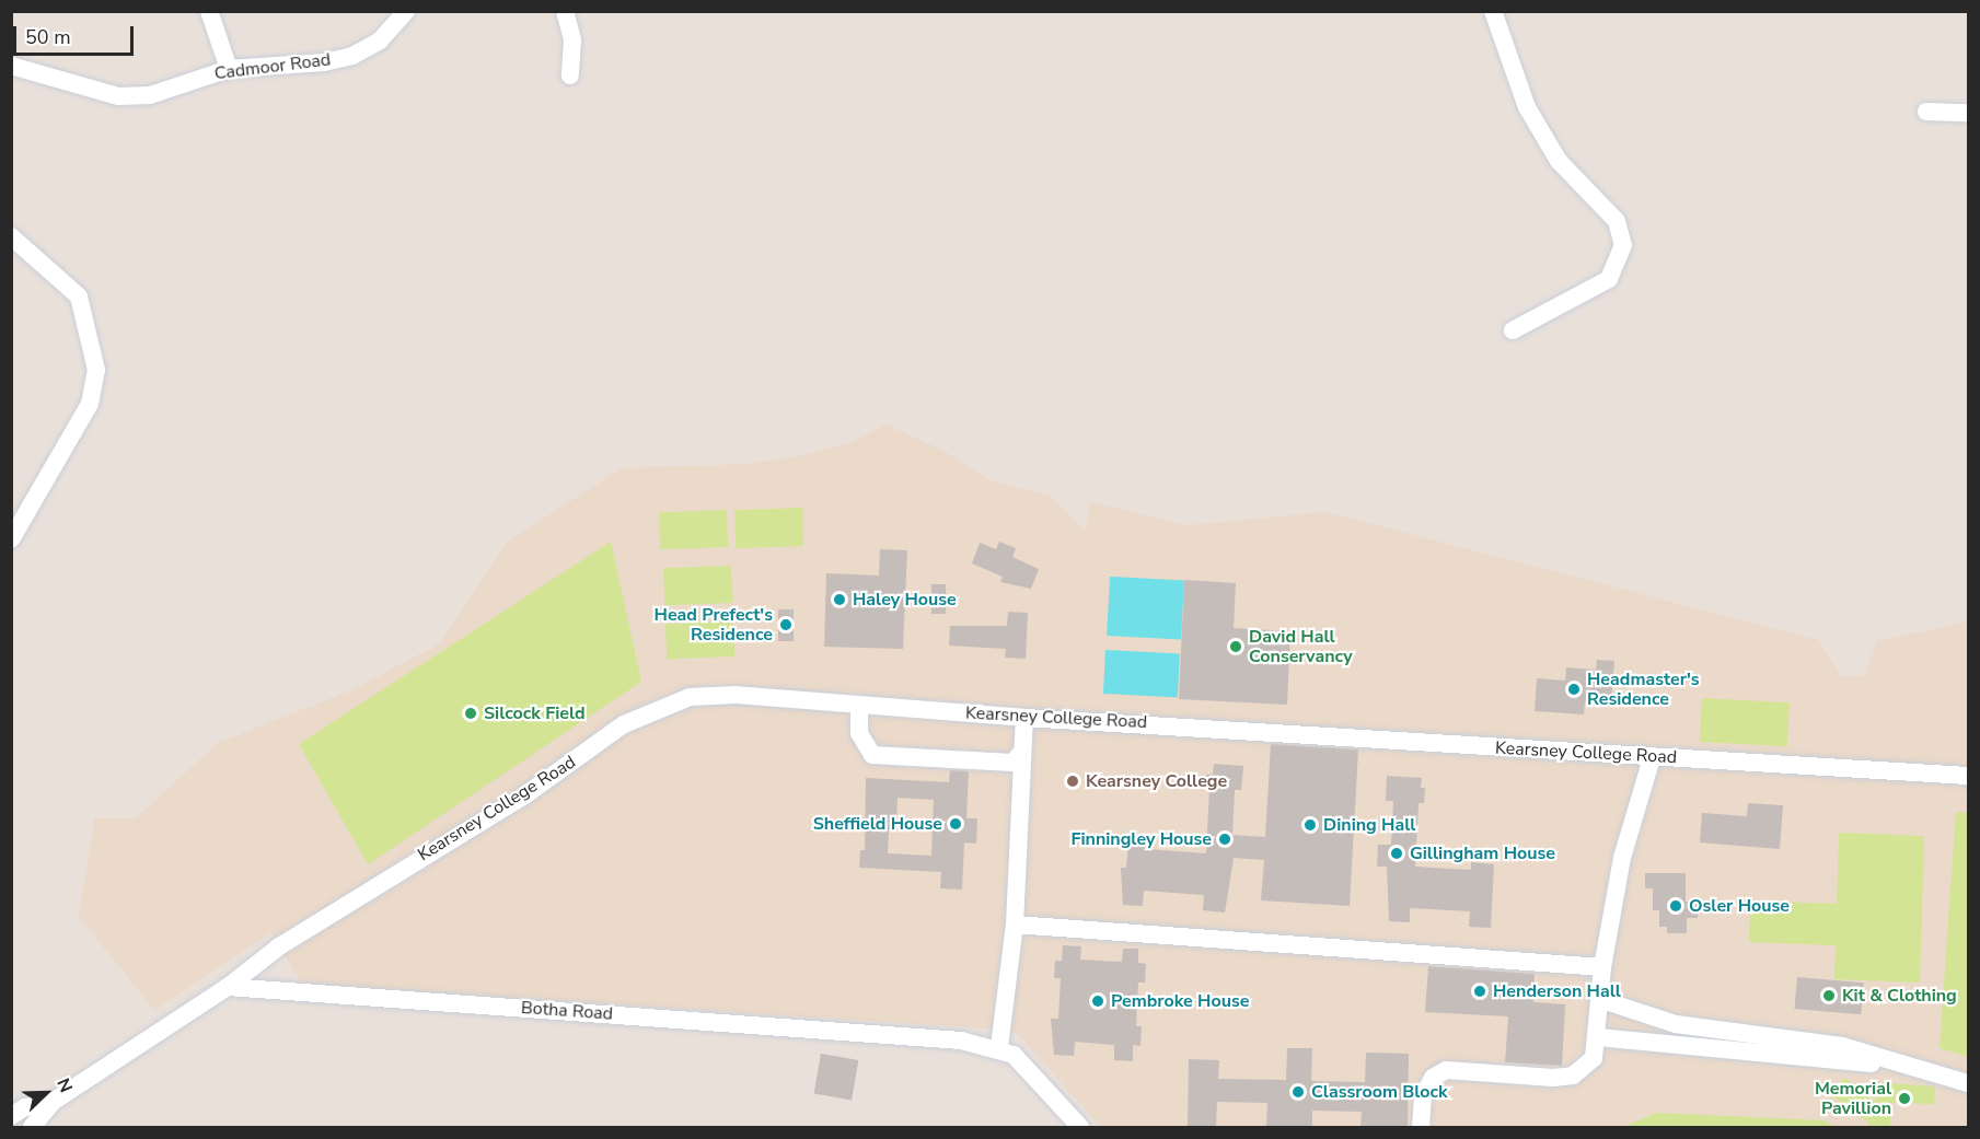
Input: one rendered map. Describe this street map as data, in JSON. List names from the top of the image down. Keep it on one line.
{"streets":{"street":["Cadmoor Road","Kearsney College Road","Botha Road"]},"crossings":[["Kearsney College Road","Botha Road"]],"places":["Haley House","Head Prefect's Residence","David Hall Conservancy","Headmaster's Residence","Silcock Field","Kearsney College","Sheffield House","Dining Hall","Finningley House","Gillingham House","Osler House","Henderson Hall","Kit & Clothing","Pembroke House","Classroom Block","Memorial Pavillion"],"scale_bar":"50 m","north":"top right"}
